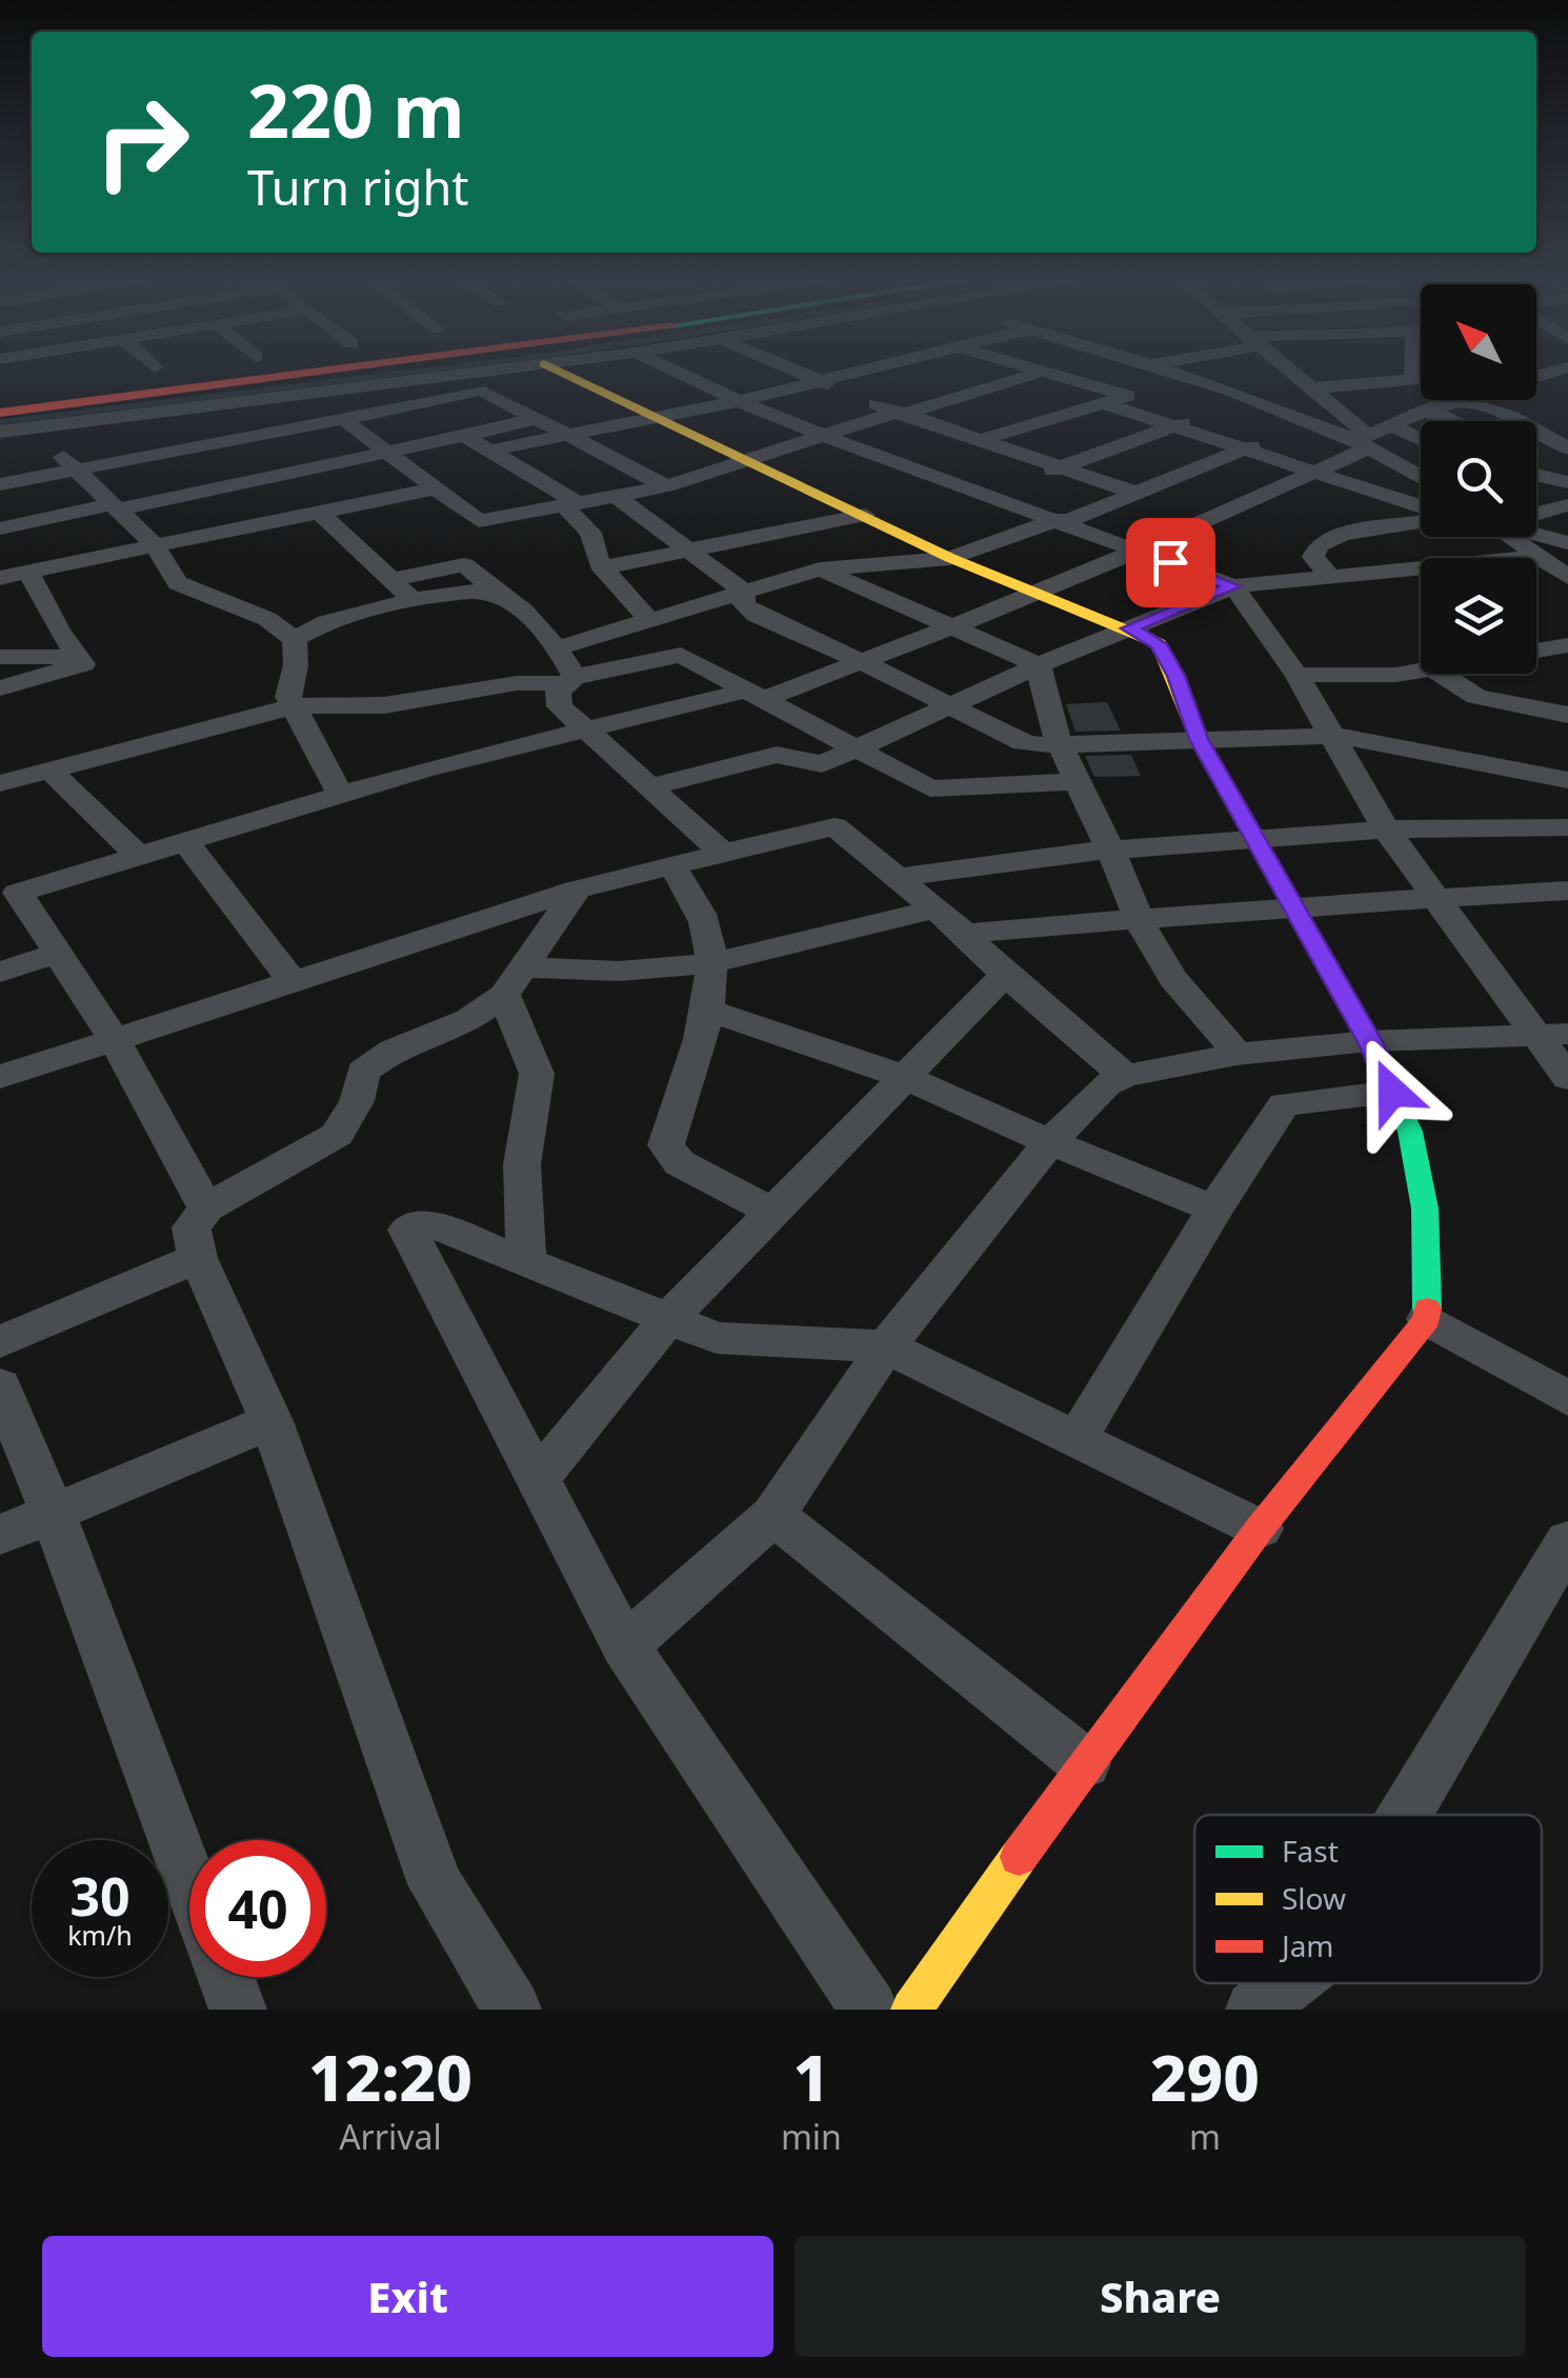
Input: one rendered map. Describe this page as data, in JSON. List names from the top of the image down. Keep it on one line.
{"legend":["Fast","Slow","Jam"],"north":"top left","page":{"turn":["220 m","Turn right"],"speed":"30 km/h","limit":"40","eta":["12:20","Arrival","1","min","290","m"],"buttons":["Exit","Share"]}}
